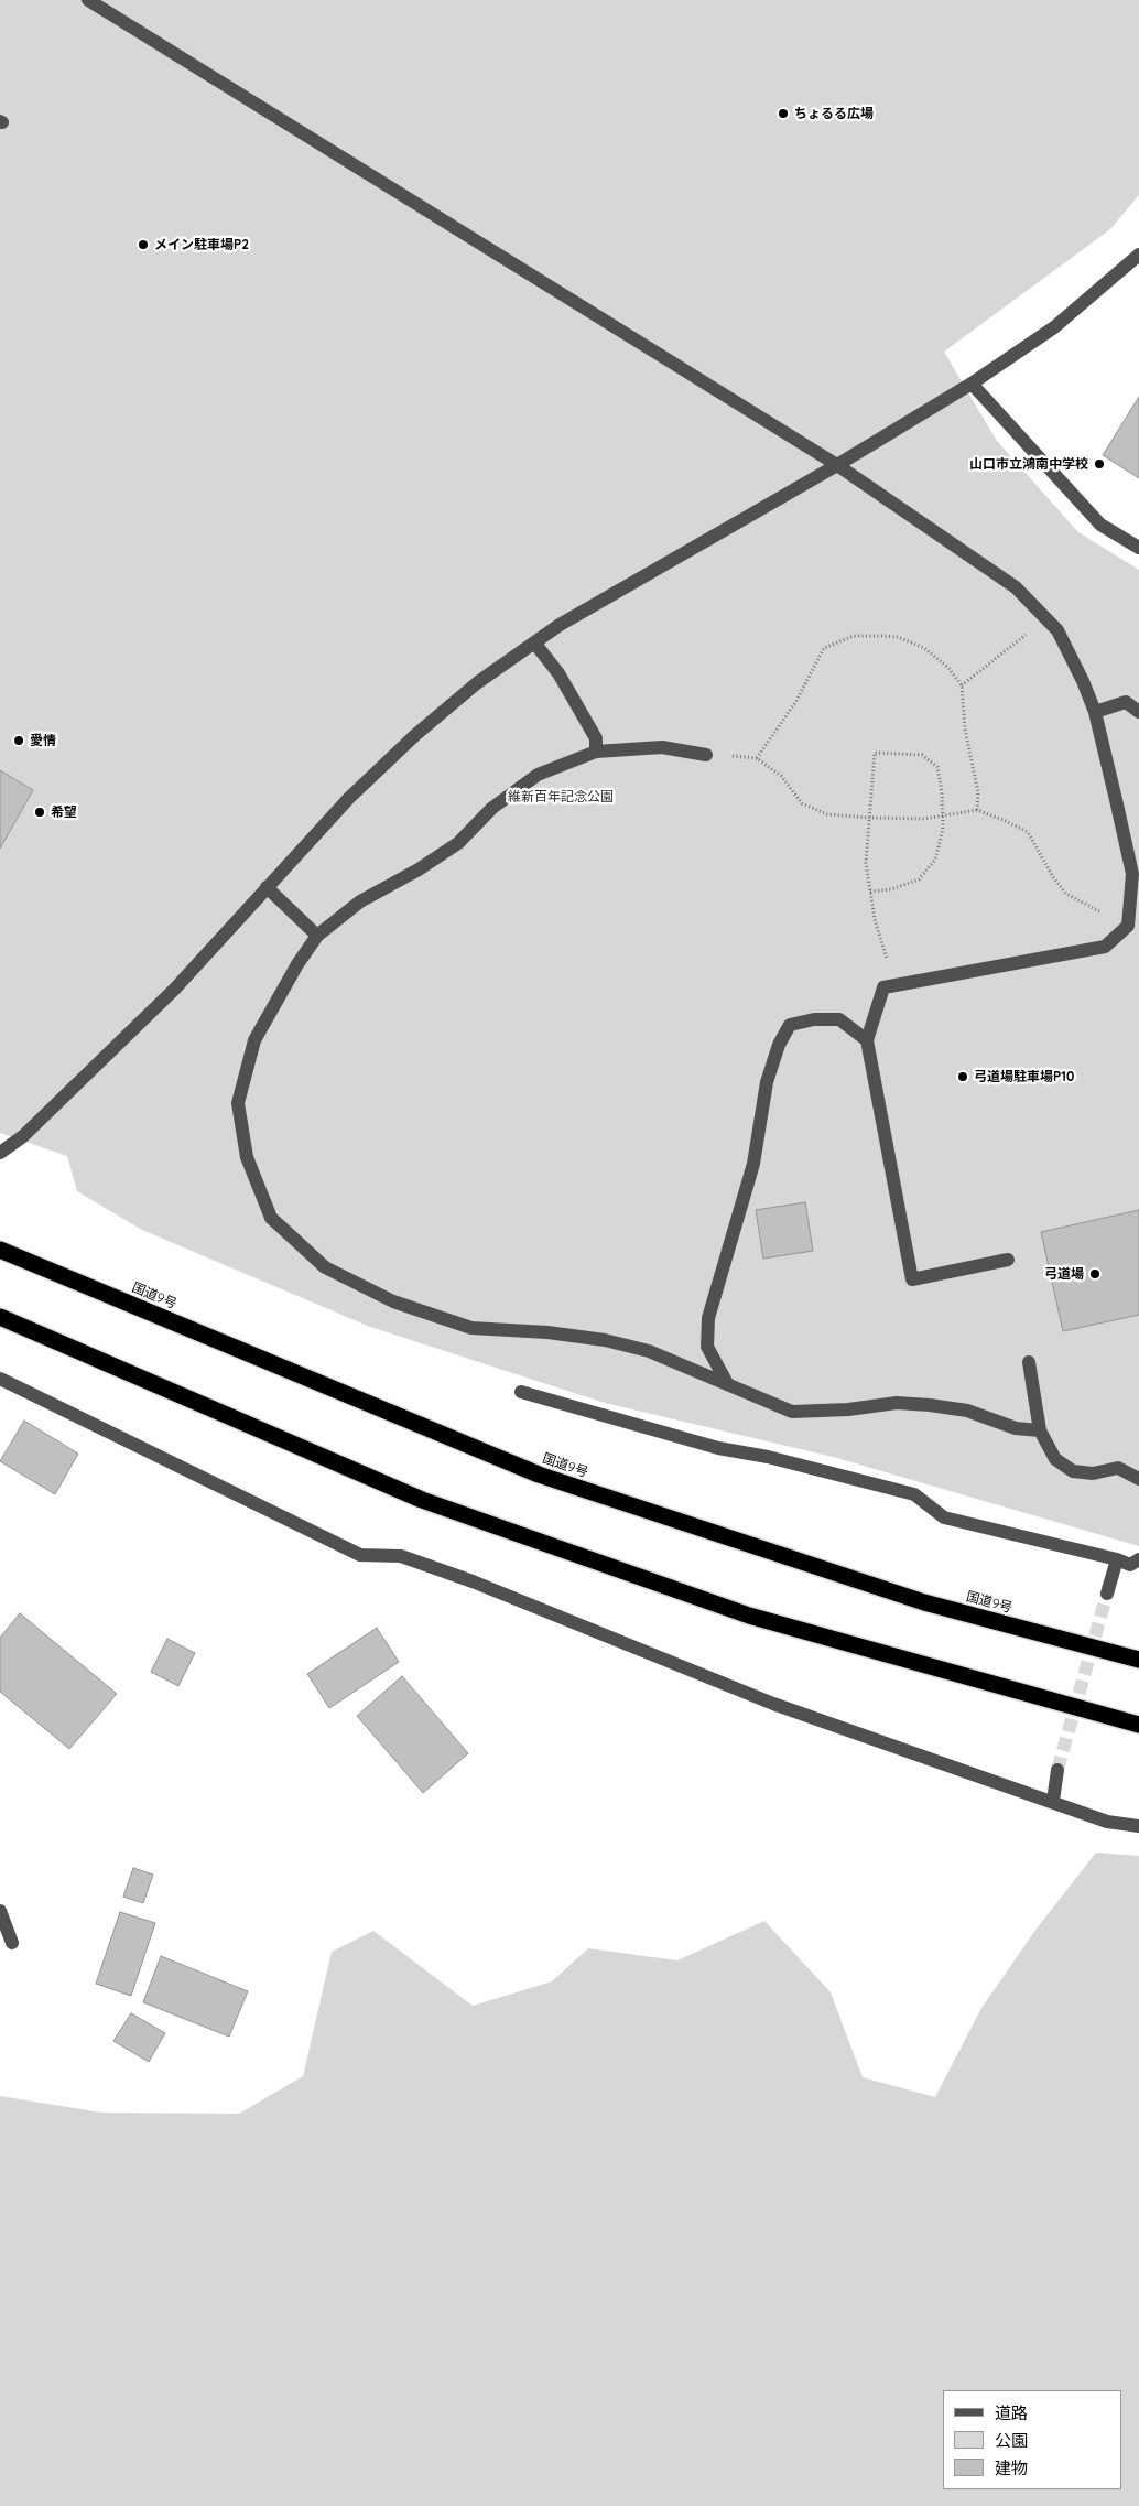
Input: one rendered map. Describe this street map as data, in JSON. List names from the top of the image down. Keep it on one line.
{"streets":{"highway":["国道9号"]},"parks":["維新百年記念公園"],"places":["ちょるる広場","メイン駐車場P2","山口市立鴻南中学校","愛情","希望","弓道場駐車場P10","弓道場"],"legend":["道路","公園","建物"]}
